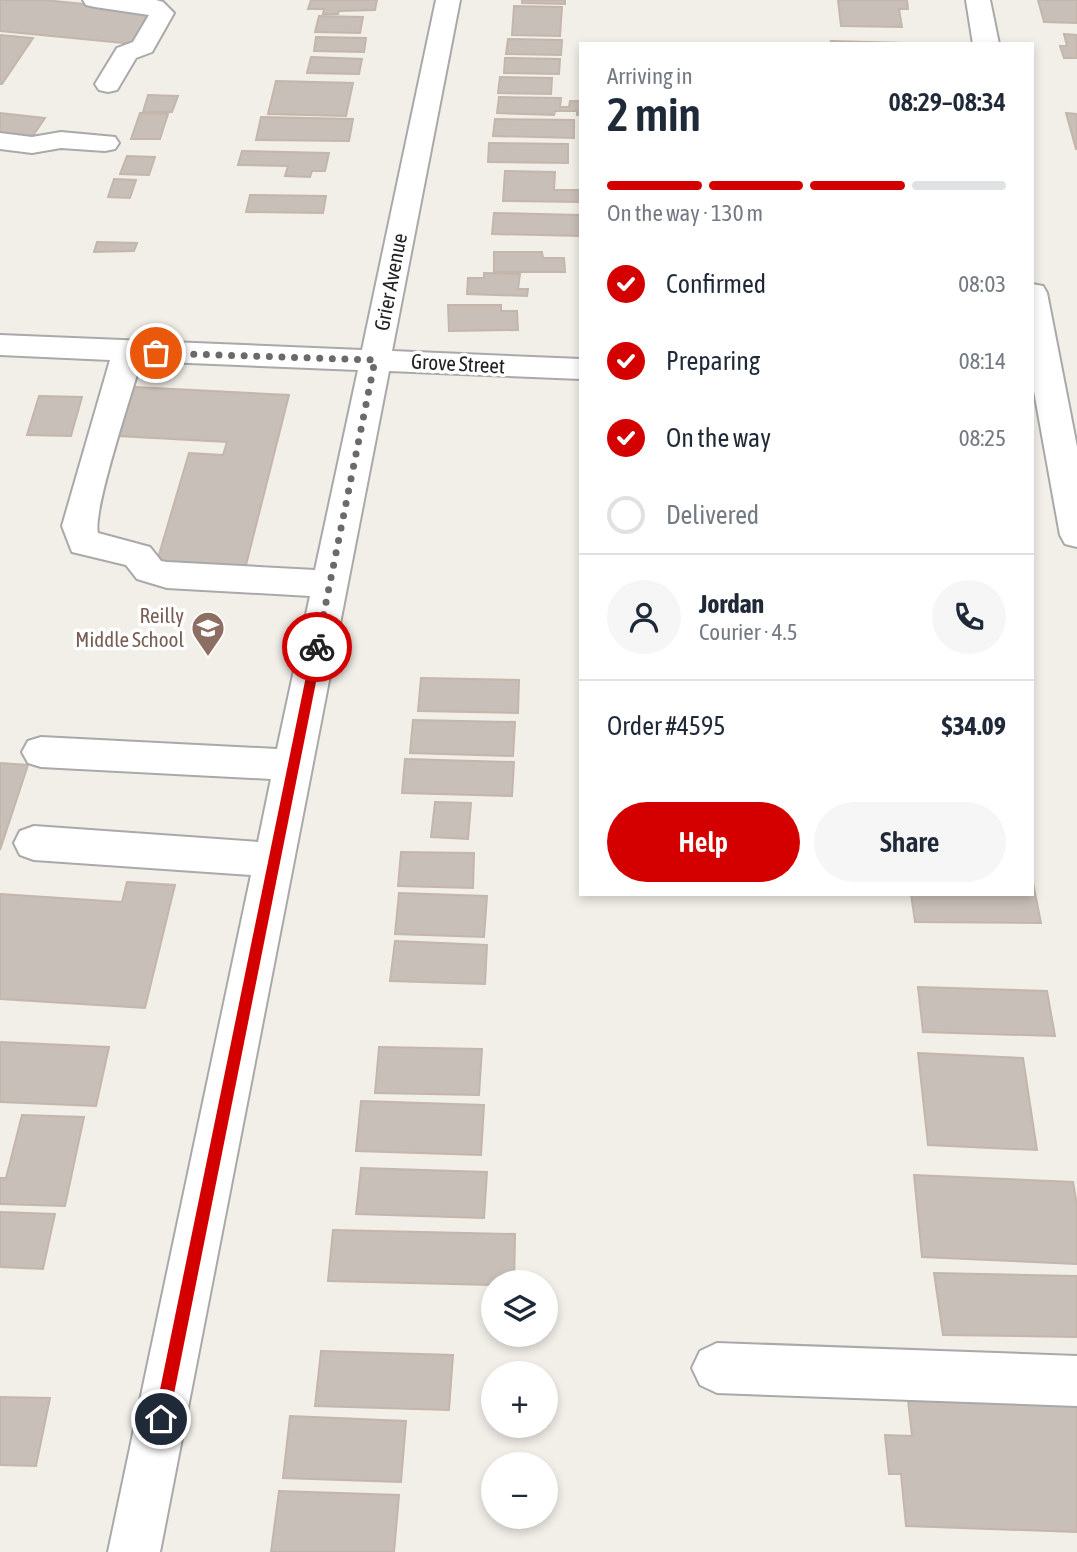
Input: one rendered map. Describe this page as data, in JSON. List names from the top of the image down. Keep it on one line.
{"streets":{"street":["Grier Avenue","Grove Street"]},"crossings":[["Grier Avenue","Grove Street"]],"places":{"school or university":["Reilly Middle School"]},"page":{"heading":["2 min","Arriving in","08:29–08:34"],"panel":["Jordan","Courier · 4.5","Order #4595","$34.09"],"bar":"On the way · 130 m","list":[["Confirmed","08:03"],["Preparing","08:14"],["On the way","08:25"],"Delivered"],"buttons":["Help","Share"],"map_buttons":["+","−"]}}
